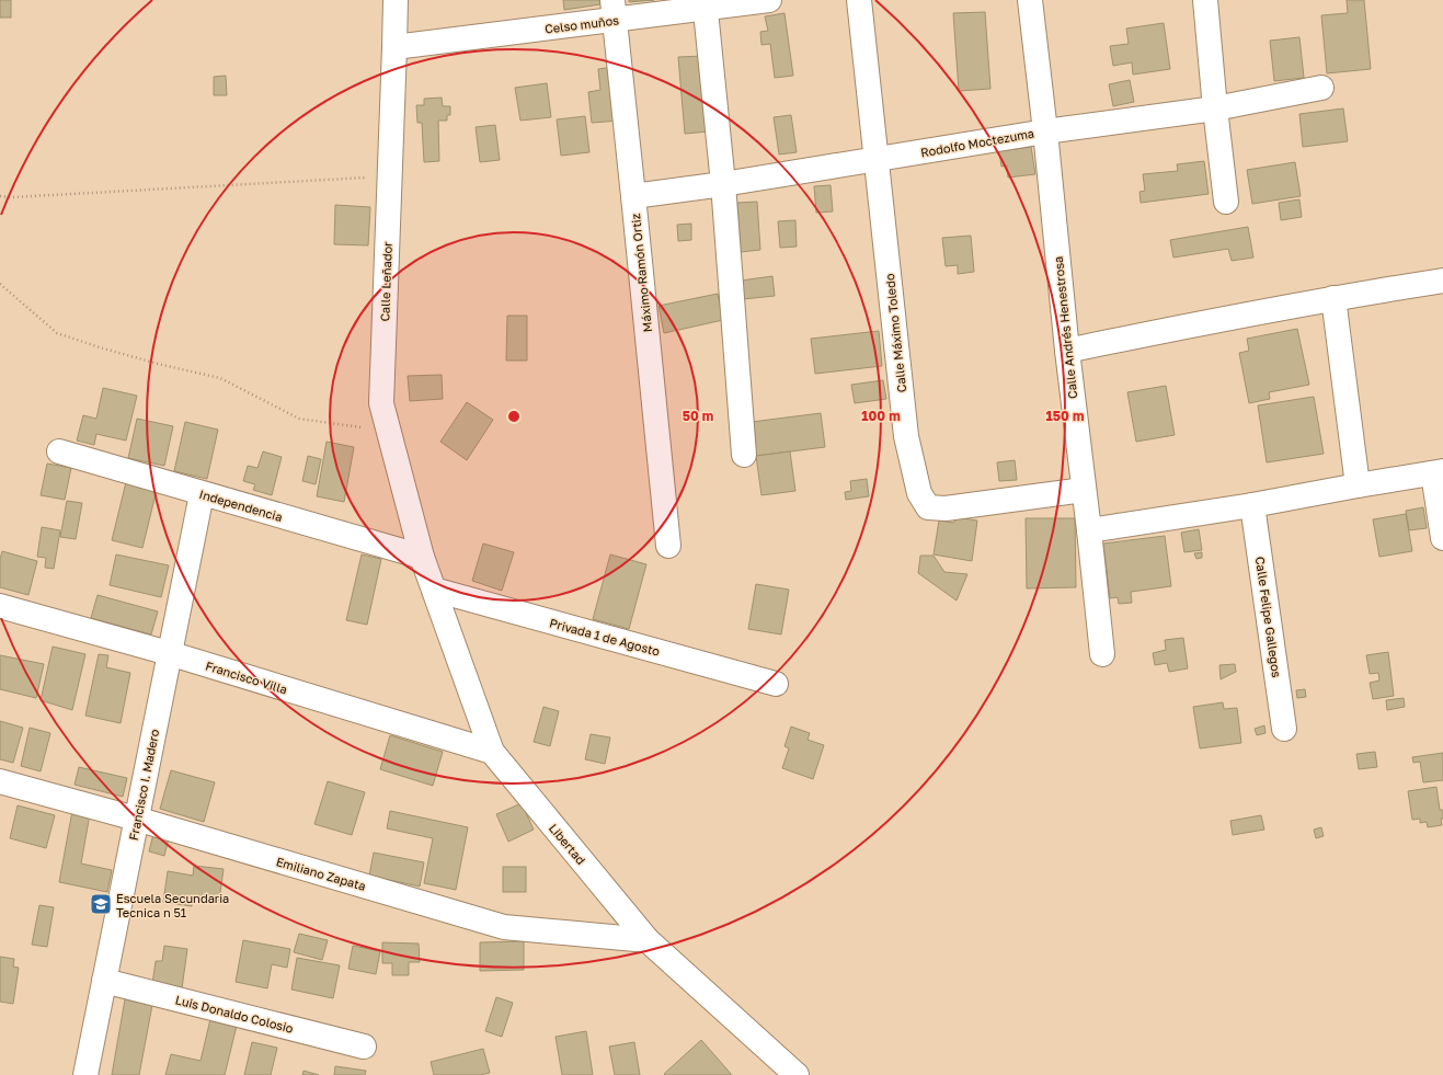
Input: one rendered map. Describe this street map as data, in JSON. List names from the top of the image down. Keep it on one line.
{"streets":{"street":["Celso muños","Rodolfo Moctezuma","Máximo Ramón Ortiz","Calle Leñador","Calle Andrés Henestrosa","Calle Máximo Toledo","Independencia","Calle Felipe Gallegos","Privada 1 de Agosto","Francisco Villa","Francisco I. Madero","Libertad","Emiliano Zapata","Luis Donaldo Colosio"]},"crossings":[["Celso muños","Máximo Ramón Ortiz"],["Celso muños","Calle Leñador"],["Rodolfo Moctezuma","Máximo Ramón Ortiz"],["Rodolfo Moctezuma","Calle Andrés Henestrosa"],["Rodolfo Moctezuma","Calle Máximo Toledo"],["Calle Leñador","Independencia"],["Calle Leñador","Libertad"],["Calle Andrés Henestrosa","Calle Máximo Toledo"],["Independencia","Francisco I. Madero"],["Independencia","Libertad"],["Privada 1 de Agosto","Libertad"],["Francisco Villa","Francisco I. Madero"],["Francisco Villa","Libertad"],["Francisco I. Madero","Emiliano Zapata"],["Francisco I. Madero","Luis Donaldo Colosio"],["Libertad","Emiliano Zapata"]],"places":{"school or university":["Escuela Secundaria Tecnica n 51"]},"rings":["50 m","100 m","150 m"]}
